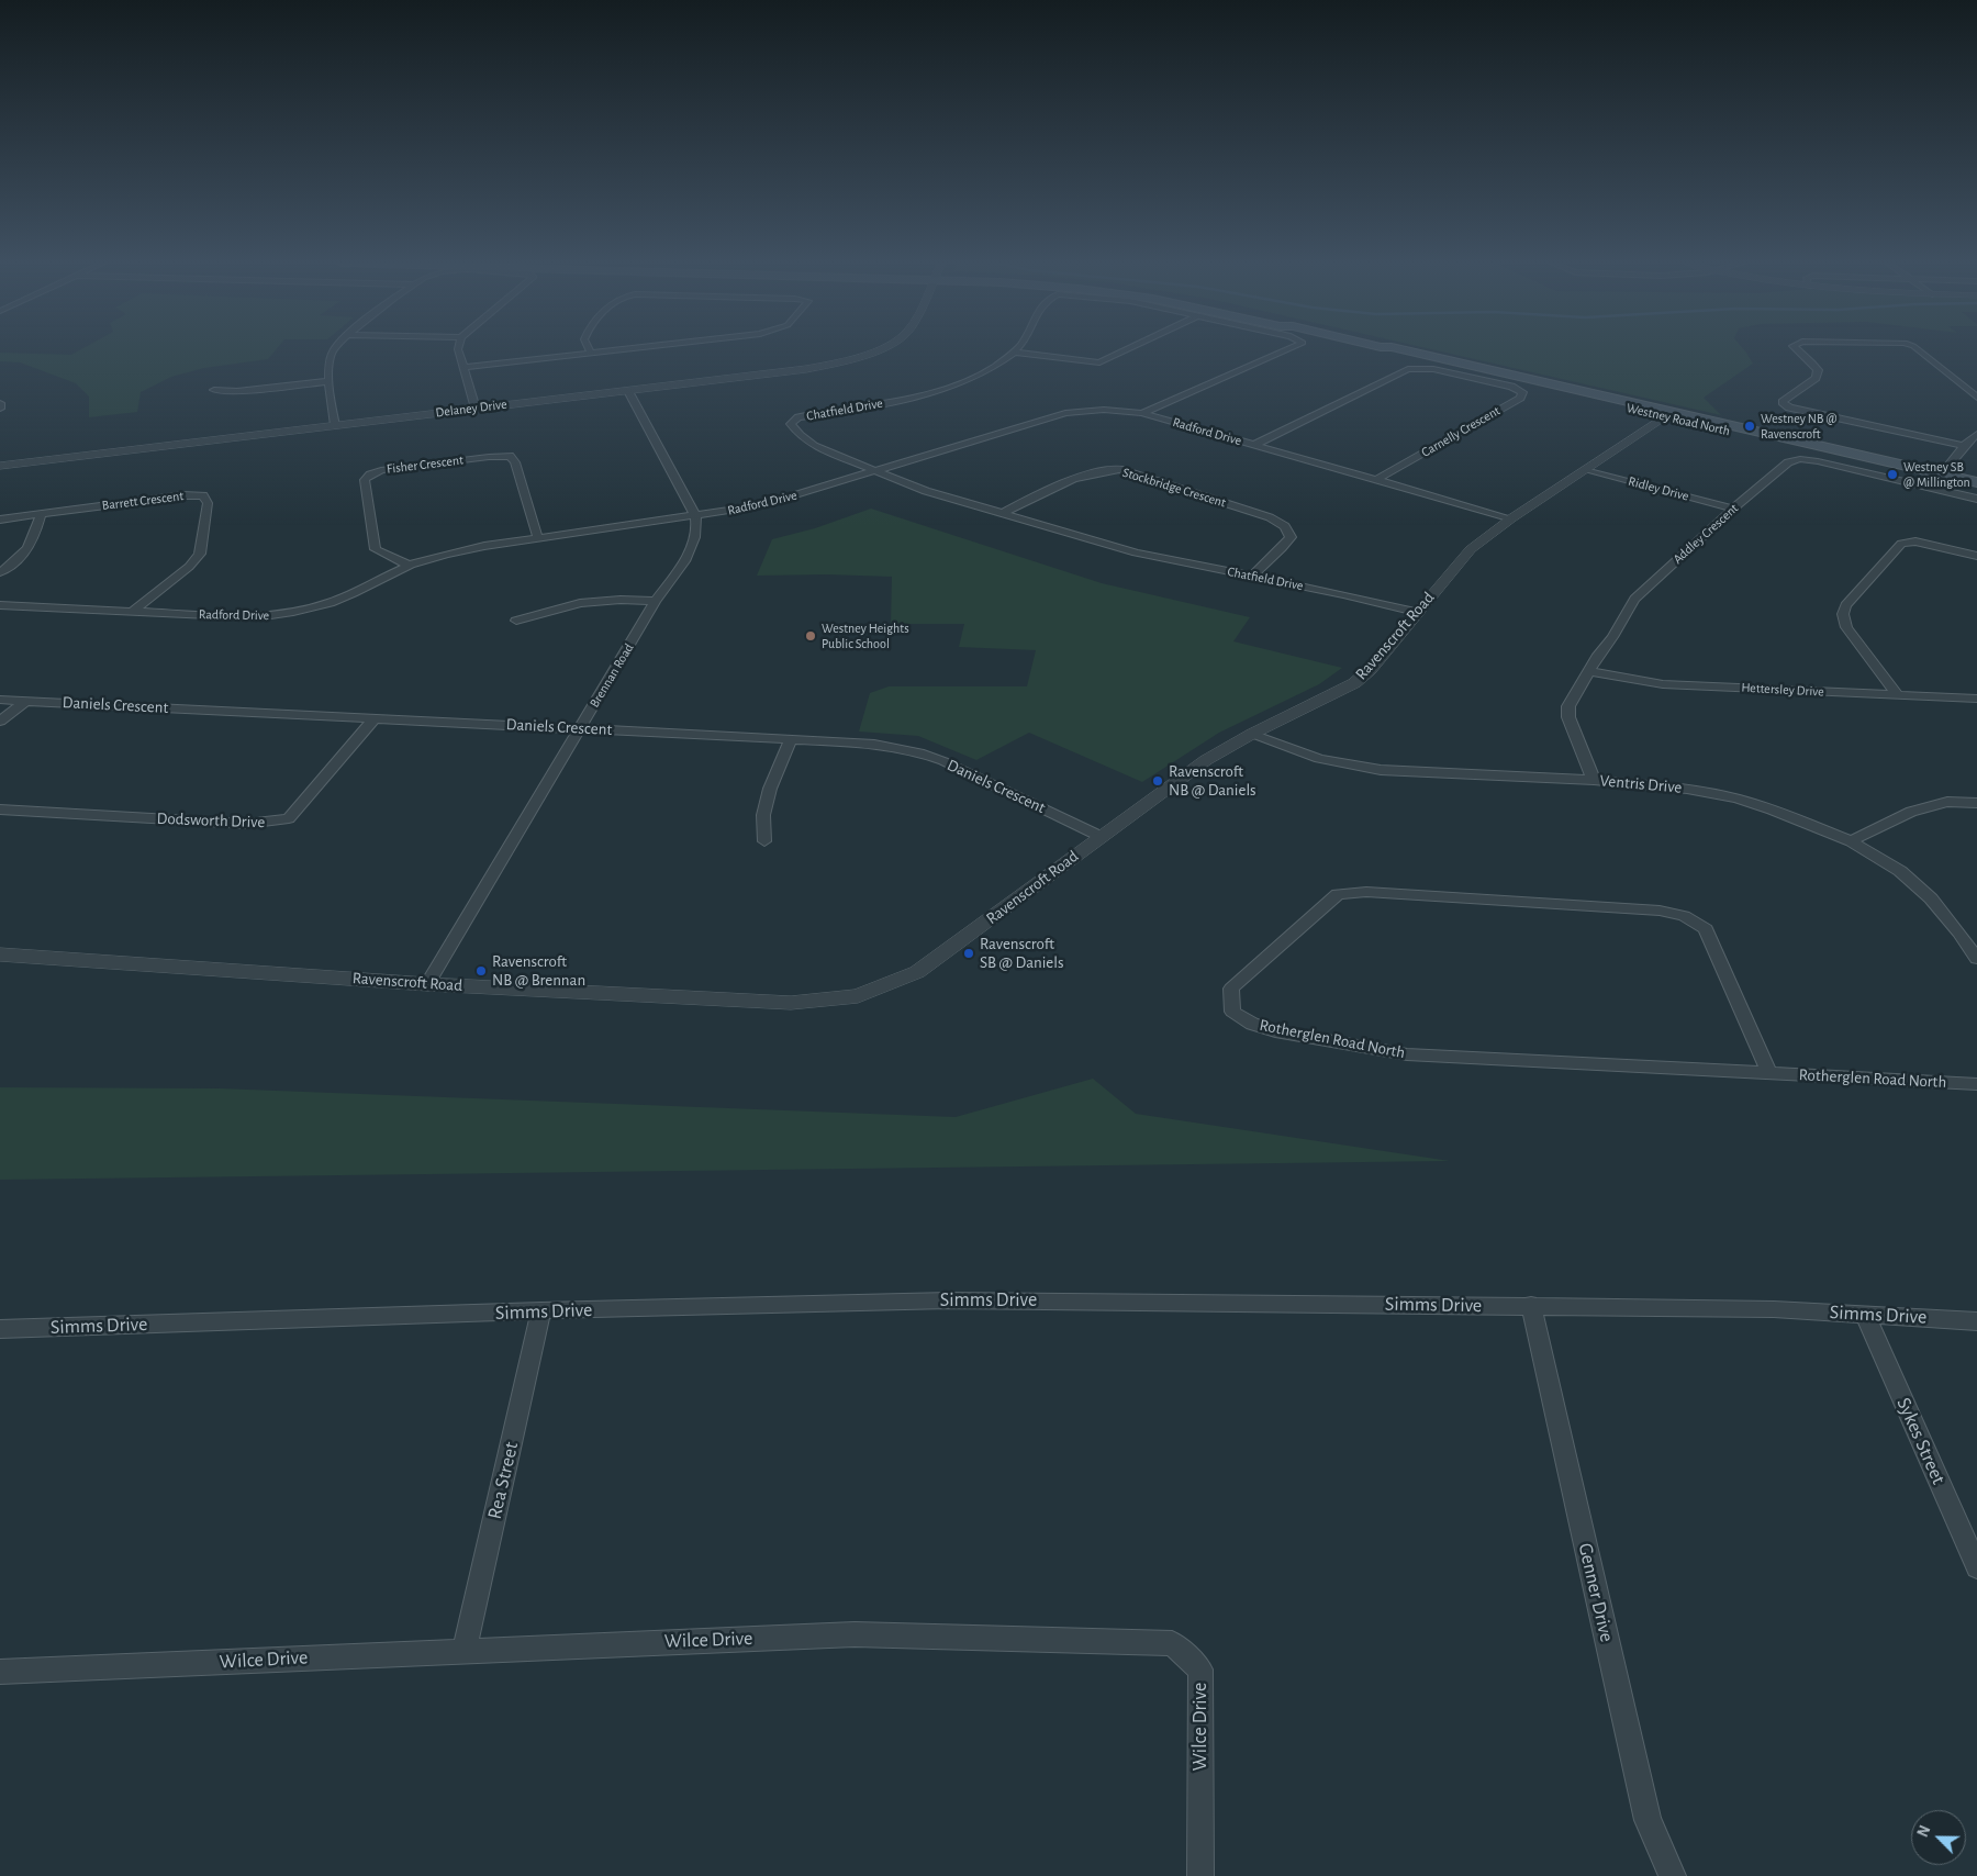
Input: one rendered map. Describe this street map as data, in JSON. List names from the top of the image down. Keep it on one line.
{"streets":{"main road":["Westney Road North"],"street":["Delaney Drive","Chatfield Drive","Radford Drive","Carnelly Crescent","Fisher Crescent","Stockbridge Crescent","Ridley Drive","Barrett Crescent","Addley Crescent","Ravenscroft Road","Brennan Road","Hettersley Drive","Daniels Crescent","Ventris Drive","Dodsworth Drive","Rotherglen Road North","Simms Drive","Sykes Street","Rea Street","Genner Drive","Wilce Drive"]},"crossings":[["Chatfield Drive","Radford Drive"],["Chatfield Drive","Stockbridge Crescent"],["Chatfield Drive","Ravenscroft Road"],["Westney Road North","Ravenscroft Road"],["Radford Drive","Carnelly Crescent"],["Radford Drive","Fisher Crescent"],["Radford Drive","Barrett Crescent"],["Radford Drive","Ravenscroft Road"],["Radford Drive","Brennan Road"],["Ridley Drive","Addley Crescent"],["Ridley Drive","Ravenscroft Road"],["Addley Crescent","Hettersley Drive"],["Addley Crescent","Ventris Drive"],["Ravenscroft Road","Brennan Road"],["Ravenscroft Road","Daniels Crescent"],["Ravenscroft Road","Ventris Drive"],["Brennan Road","Daniels Crescent"],["Daniels Crescent","Dodsworth Drive"],["Simms Drive","Sykes Street"],["Simms Drive","Rea Street"],["Simms Drive","Genner Drive"],["Rea Street","Wilce Drive"]],"places":["Westney NB @ Ravenscroft","Westney SB @ Millington","Westney Heights Public School","Ravenscroft NB @ Daniels","Ravenscroft SB @ Daniels","Ravenscroft NB @ Brennan"],"north":"top left"}
